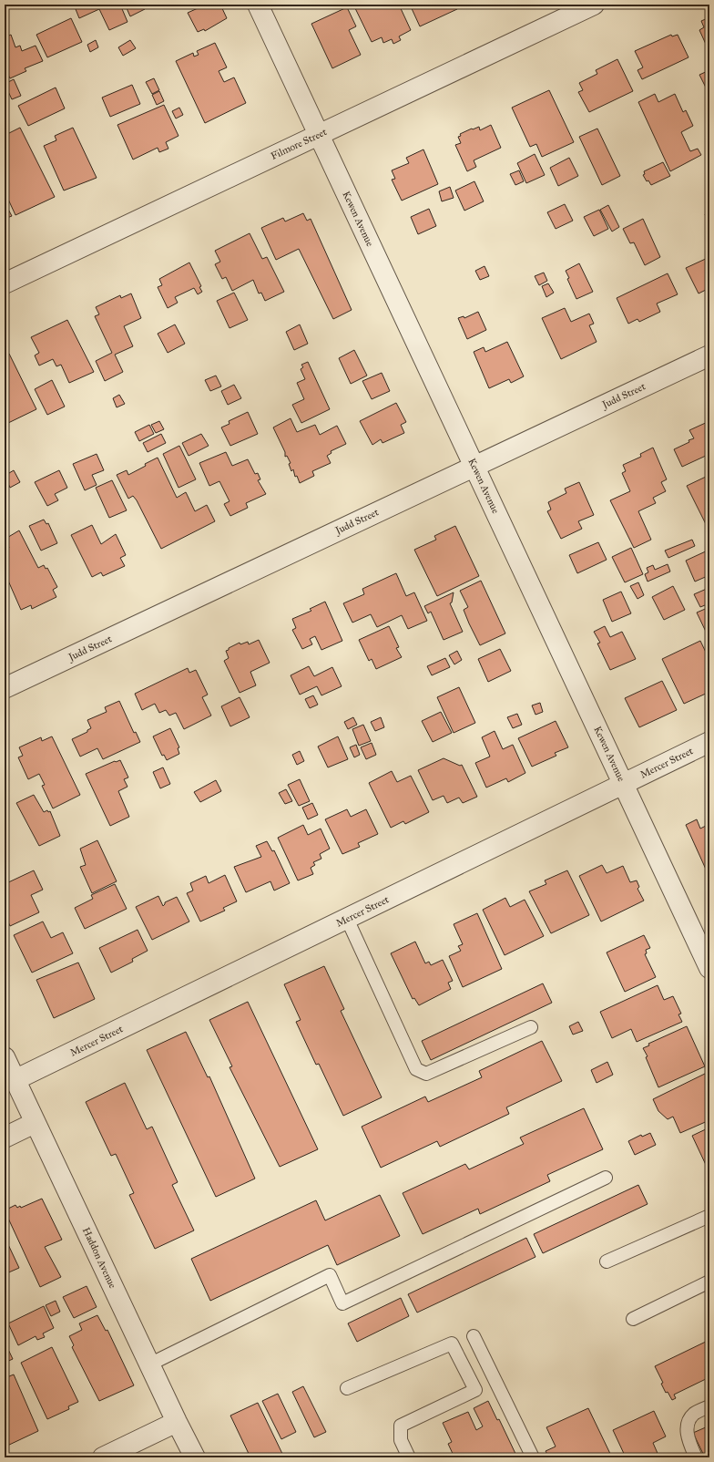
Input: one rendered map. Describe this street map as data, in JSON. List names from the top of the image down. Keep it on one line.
{"streets":{"street":["Filmore Street","Kewen Avenue","Judd Street","Mercer Street","Haddon Avenue"]},"crossings":[["Filmore Street","Kewen Avenue"],["Kewen Avenue","Judd Street"],["Kewen Avenue","Mercer Street"],["Mercer Street","Haddon Avenue"]]}
